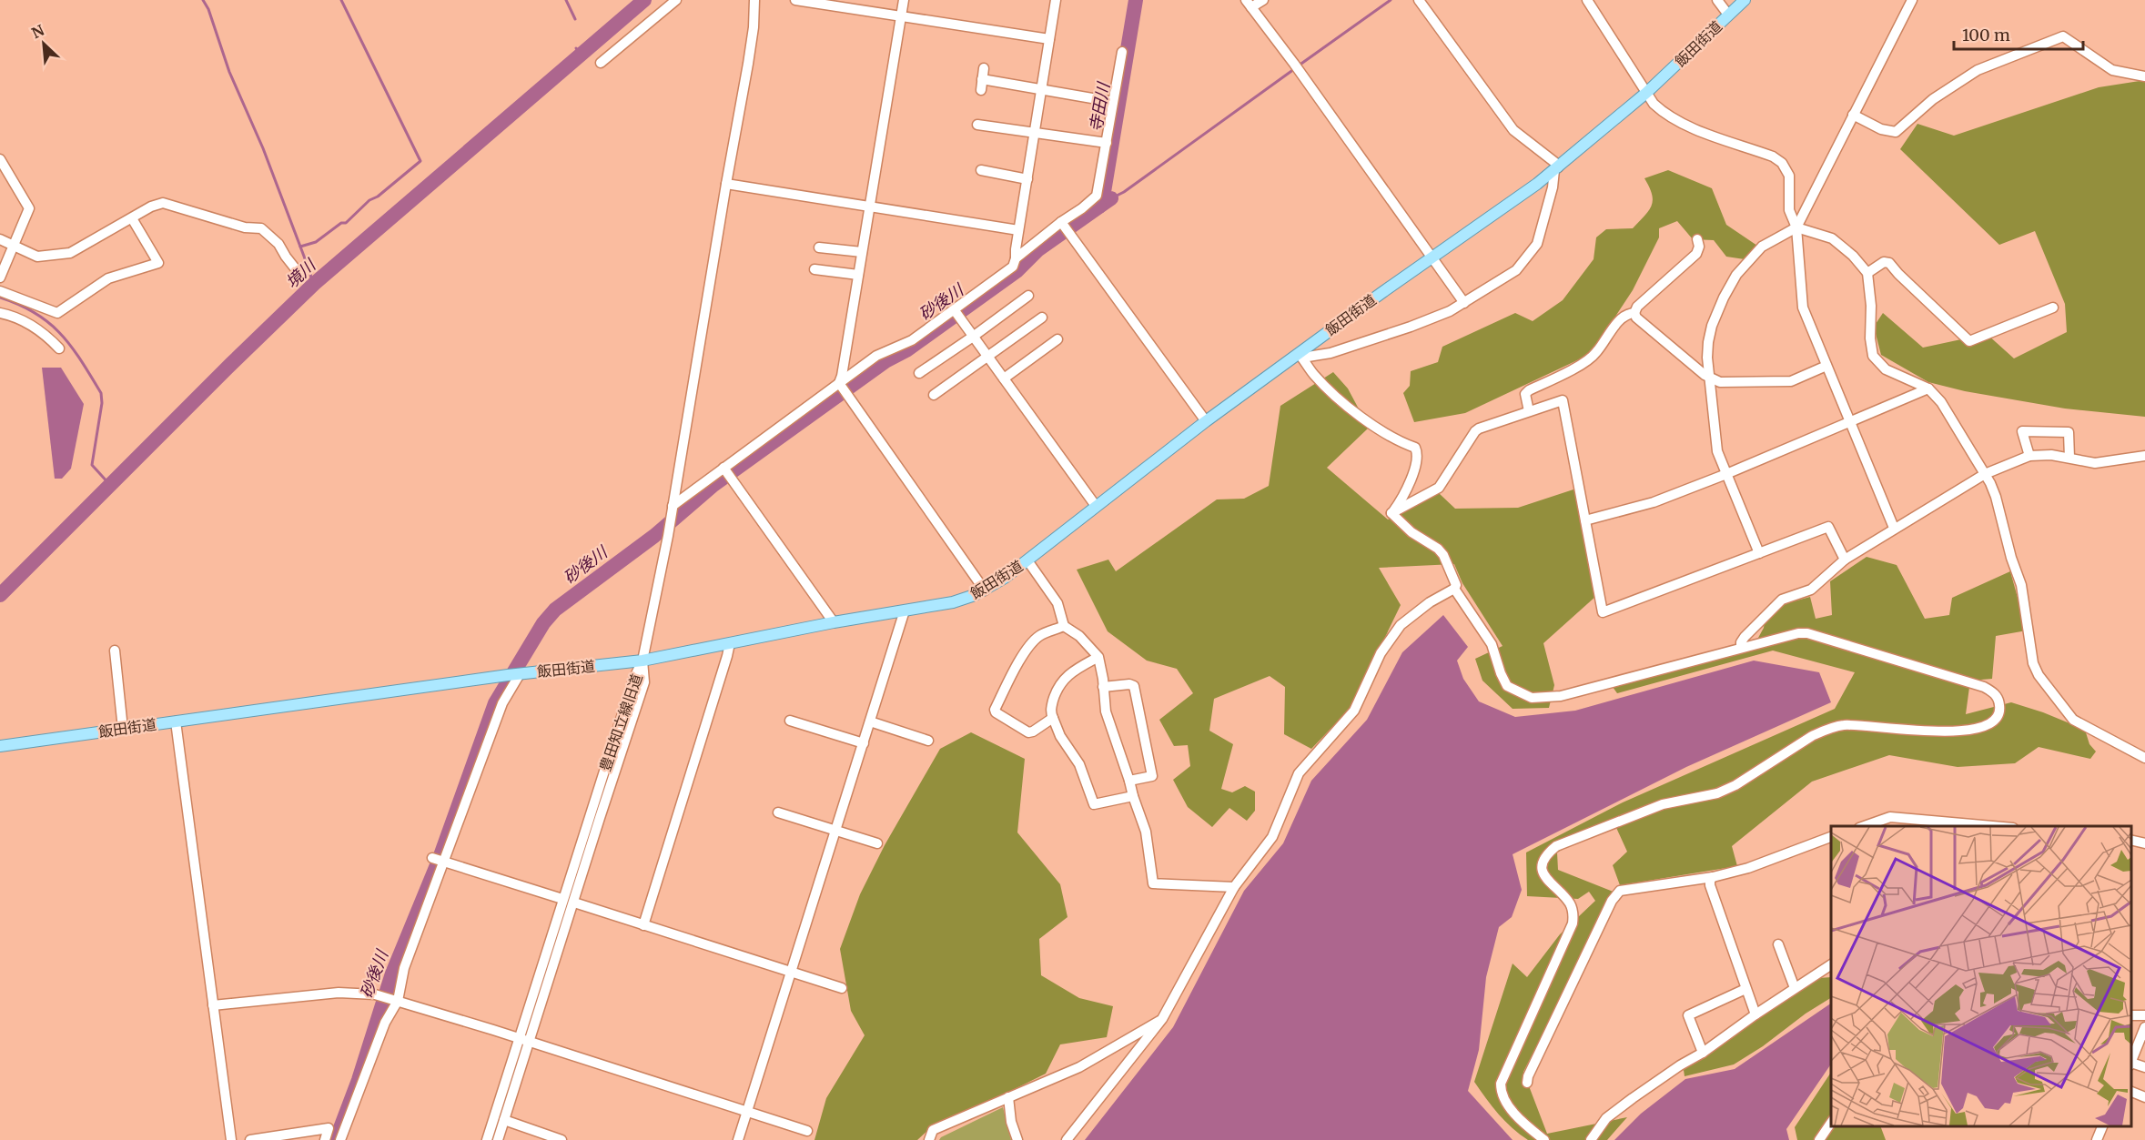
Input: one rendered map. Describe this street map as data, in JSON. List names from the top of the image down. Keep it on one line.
{"streets":{"main road":["飯田街道"],"street":["豊田知立線旧道"]},"crossings":[["飯田街道","豊田知立線旧道"]],"water":["寺田川","境川","砂後川"],"scale_bar":"100 m","north":"top left"}
